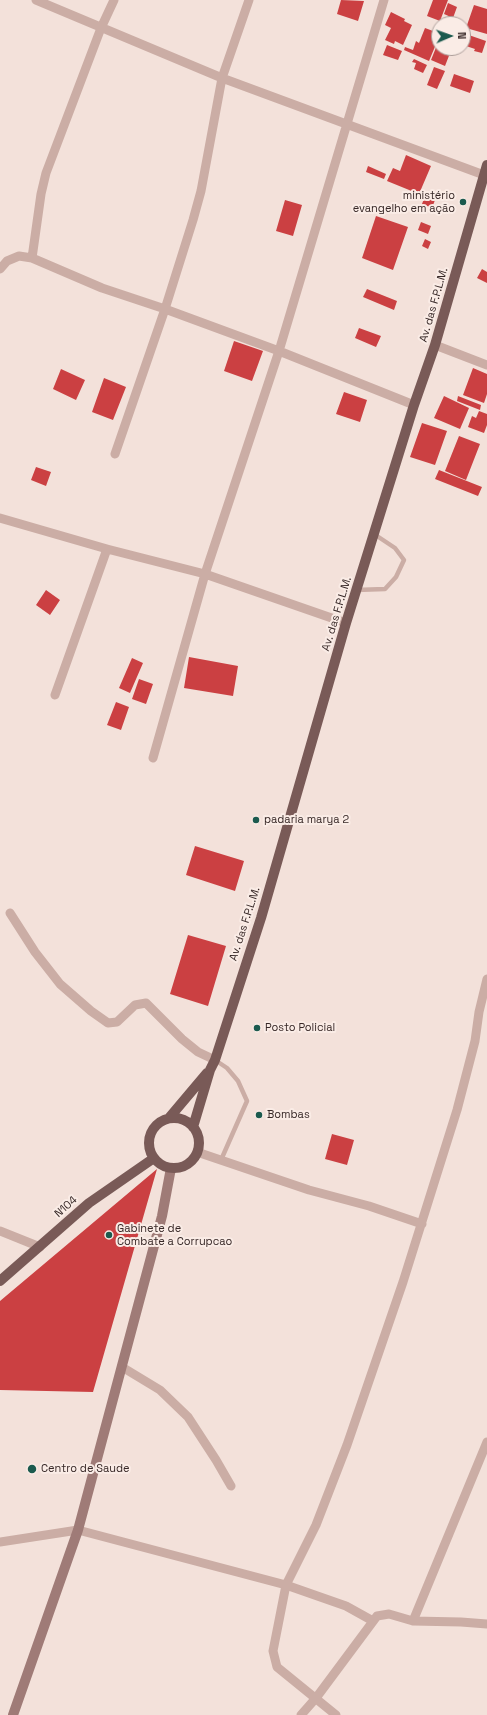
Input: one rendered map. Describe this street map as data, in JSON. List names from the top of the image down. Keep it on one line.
{"streets":{"main road":["Av. das F.P.L.M.","N104"]},"crossings":[["Av. das F.P.L.M.","N104"]],"places":["ministério evangelho em ação","padaria marya 2","Posto Policial","Bombas","Gabinete de Combate a Corrupcao","Centro de Saude"],"north":"right"}
